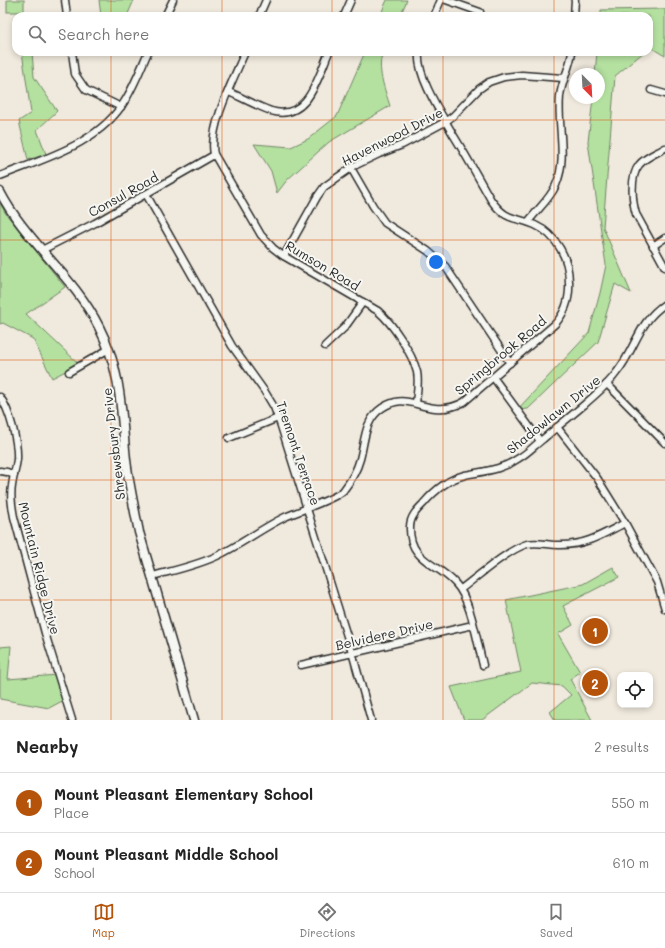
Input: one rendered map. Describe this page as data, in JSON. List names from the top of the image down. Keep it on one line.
{"streets":{"main road":["Shrewsbury Drive"],"street":["Havenwood Drive","Consul Road","Rumson Road","Springbrook Road","Shadowlawn Drive","Tremont Terrace","Mountain Ridge Drive","Belvidere Drive"]},"crossings":[["Havenwood Drive","Rumson Road"],["Havenwood Drive","Springbrook Road"],["Consul Road","Rumson Road"],["Consul Road","Shrewsbury Drive"],["Consul Road","Tremont Terrace"],["Rumson Road","Springbrook Road"],["Springbrook Road","Shrewsbury Drive"],["Springbrook Road","Tremont Terrace"],["Shadowlawn Drive","Belvidere Drive"],["Tremont Terrace","Belvidere Drive"]],"north":"bottom right","page":{"search":"Search here","pins":["1","2"],"heading":["Nearby","2 results"],"list":[{"mark":"1","name":"Mount Pleasant Elementary School","note":"Place","value":"550 m"},{"mark":"2","name":"Mount Pleasant Middle School","note":"School","value":"610 m"}],"nav":["Map","Directions","Saved"]}}
